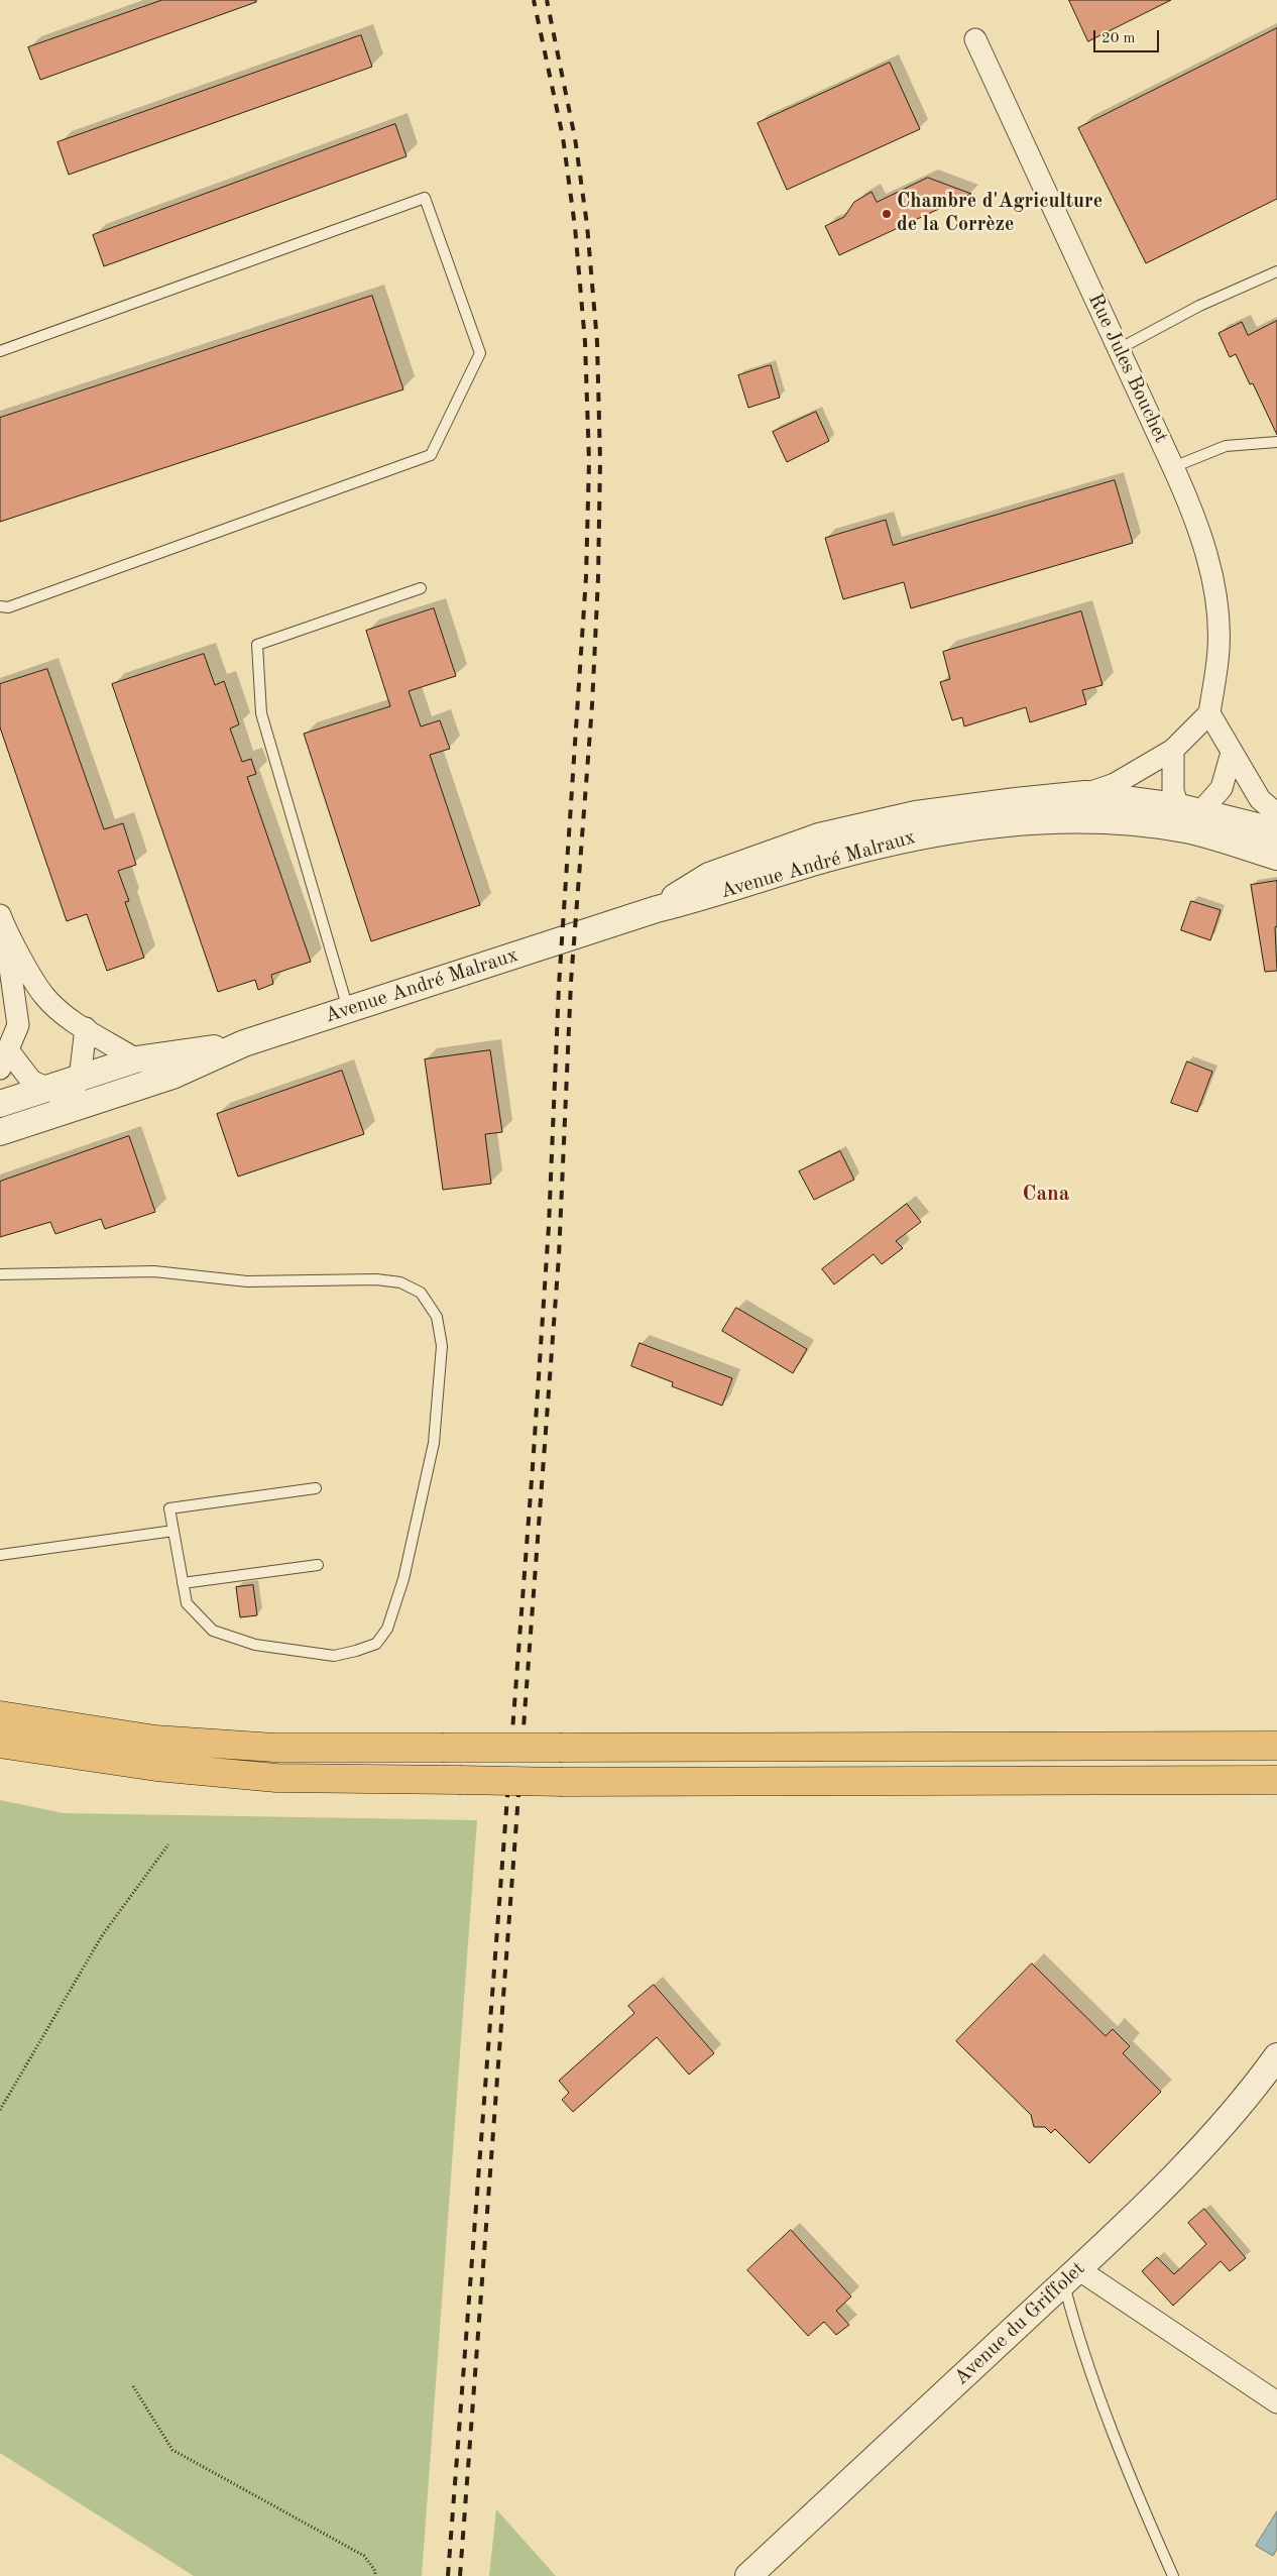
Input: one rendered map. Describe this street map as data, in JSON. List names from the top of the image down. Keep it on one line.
{"streets":{"street":["Rue Jules Bouchet","Avenue André Malraux","Avenue du Griffolet"]},"districts":["Cana"],"places":["Chambre d'Agriculture de la Corrèze"],"scale_bar":"20 m"}
